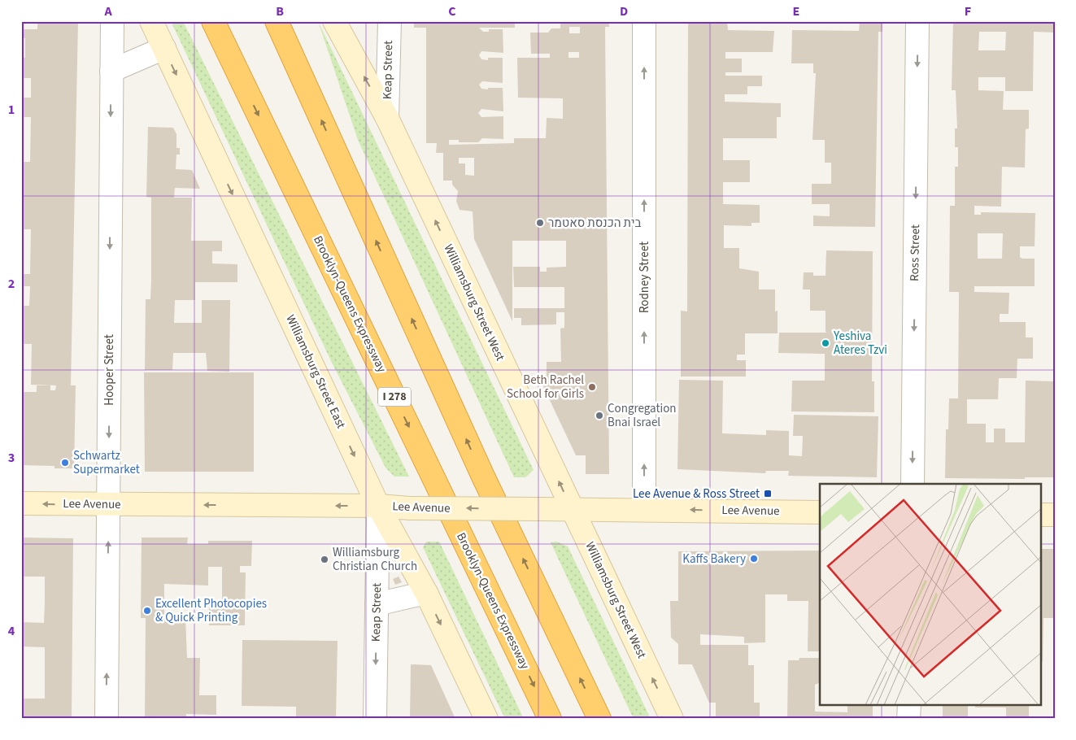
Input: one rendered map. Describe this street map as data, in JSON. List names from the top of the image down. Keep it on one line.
{"streets":{"highway":["Brooklyn-Queens Expressway","I 278"],"main road":["Williamsburg Street West","Williamsburg Street East","Lee Avenue"],"street":["Keap Street","Ross Street","Rodney Street","Hooper Street"]},"crossings":[["Keap Street","Williamsburg Street West"],["Keap Street","Williamsburg Street East"],["Keap Street","Lee Avenue"],["Rodney Street","Lee Avenue"],["Williamsburg Street West","Lee Avenue"],["Hooper Street","Lee Avenue"],["Williamsburg Street East","Lee Avenue"]],"one_way":["Keap Street","Ross Street","Rodney Street","Williamsburg Street West","Williamsburg Street East","Lee Avenue"],"places":{"other":["בית הכנסת סאטמר","Yeshiva Ateres Tzvi","Beth Rachel School for Girls","Congregation Bnai Israel","Schwartz Supermarket","Kaffs Bakery","Williamsburg Christian Church","Excellent Photocopies & Quick Printing"],"transit":["Lee Avenue & Ross Street"]},"grid":{"columns":["A","B","C","D","E","F"],"rows":["1","2","3","4"]}}
